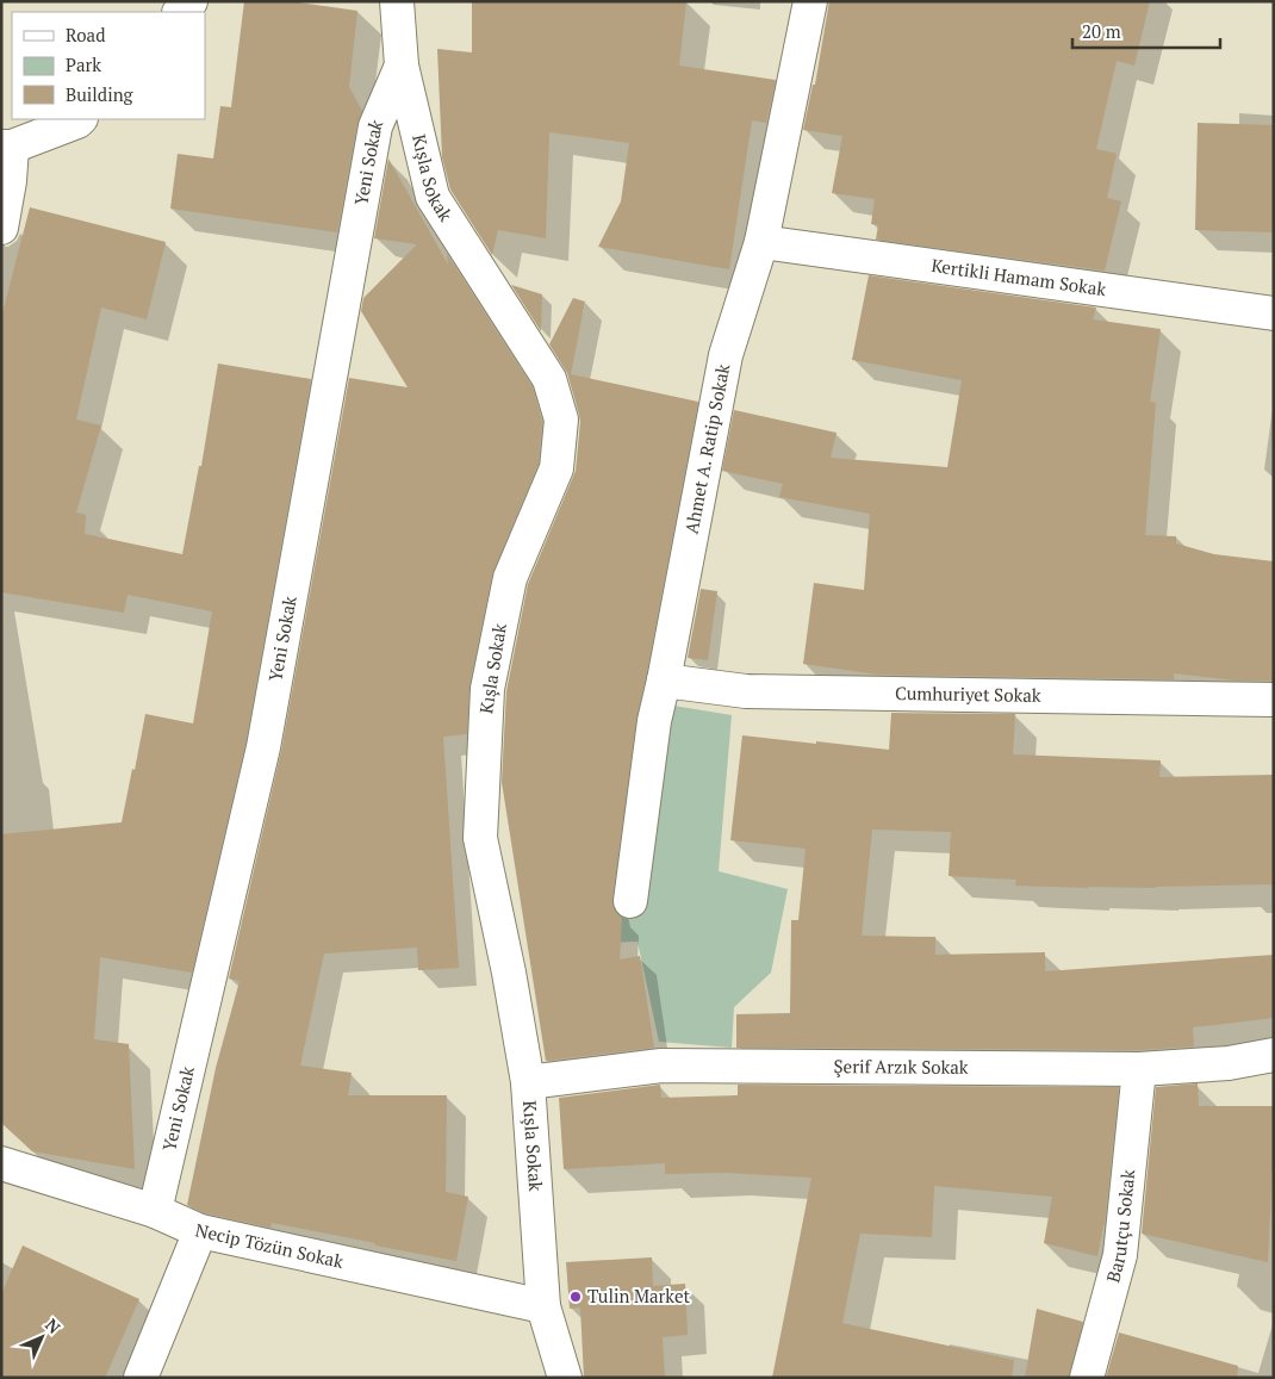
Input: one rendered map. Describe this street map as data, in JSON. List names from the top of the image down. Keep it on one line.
{"streets":{"street":["Yeni Sokak","Kışla Sokak","Kertikli Hamam Sokak","Ahmet A. Ratip Sokak","Cumhuriyet Sokak","Şerif Arzık Sokak","Barutçu Sokak","Necip Tözün Sokak"]},"crossings":[["Yeni Sokak","Kışla Sokak"],["Yeni Sokak","Necip Tözün Sokak"],["Kışla Sokak","Şerif Arzık Sokak"],["Kışla Sokak","Necip Tözün Sokak"],["Kertikli Hamam Sokak","Ahmet A. Ratip Sokak"],["Ahmet A. Ratip Sokak","Cumhuriyet Sokak"],["Şerif Arzık Sokak","Barutçu Sokak"]],"places":["Tulin Market"],"legend":["Road","Park","Building"],"scale_bar":"20 m","north":"top right"}
